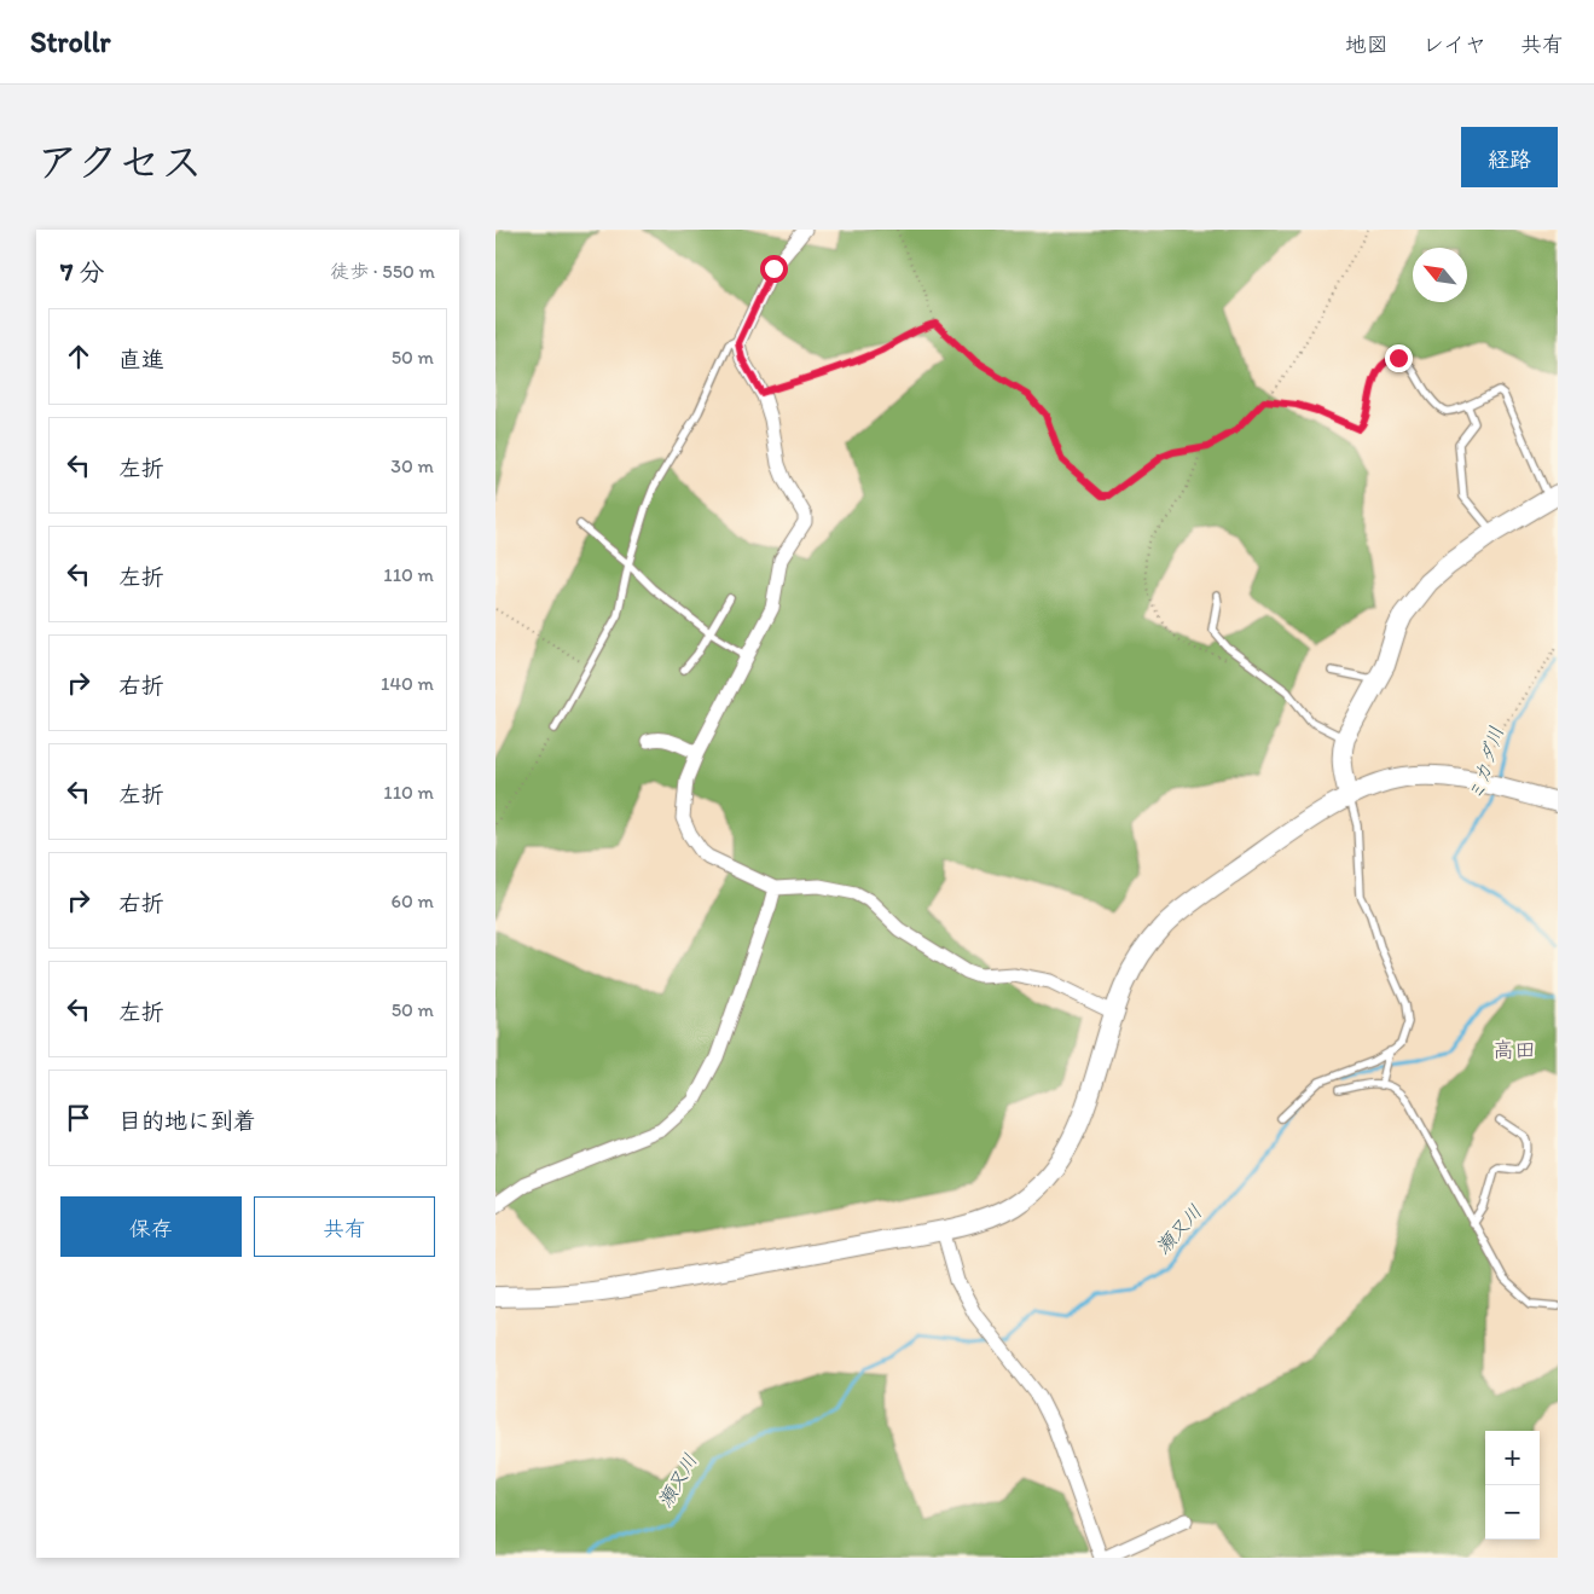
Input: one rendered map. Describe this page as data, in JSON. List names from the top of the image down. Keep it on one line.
{"districts":["高田"],"water":["ミカダ川","瀬又川"],"north":"top left","page":{"header":"Strollr","nav":["地図","レイヤ","共有"],"title":"アクセス","buttons":["経路",["保存","共有"]],"heading":["7 分","徒歩 · 550 m"],"list":[["直進","50 m"],["左折","30 m"],["左折","110 m"],["右折","140 m"],["左折","110 m"],["右折","60 m"],["左折","50 m"],"目的地に到着"],"map_buttons":["+","−"]}}
